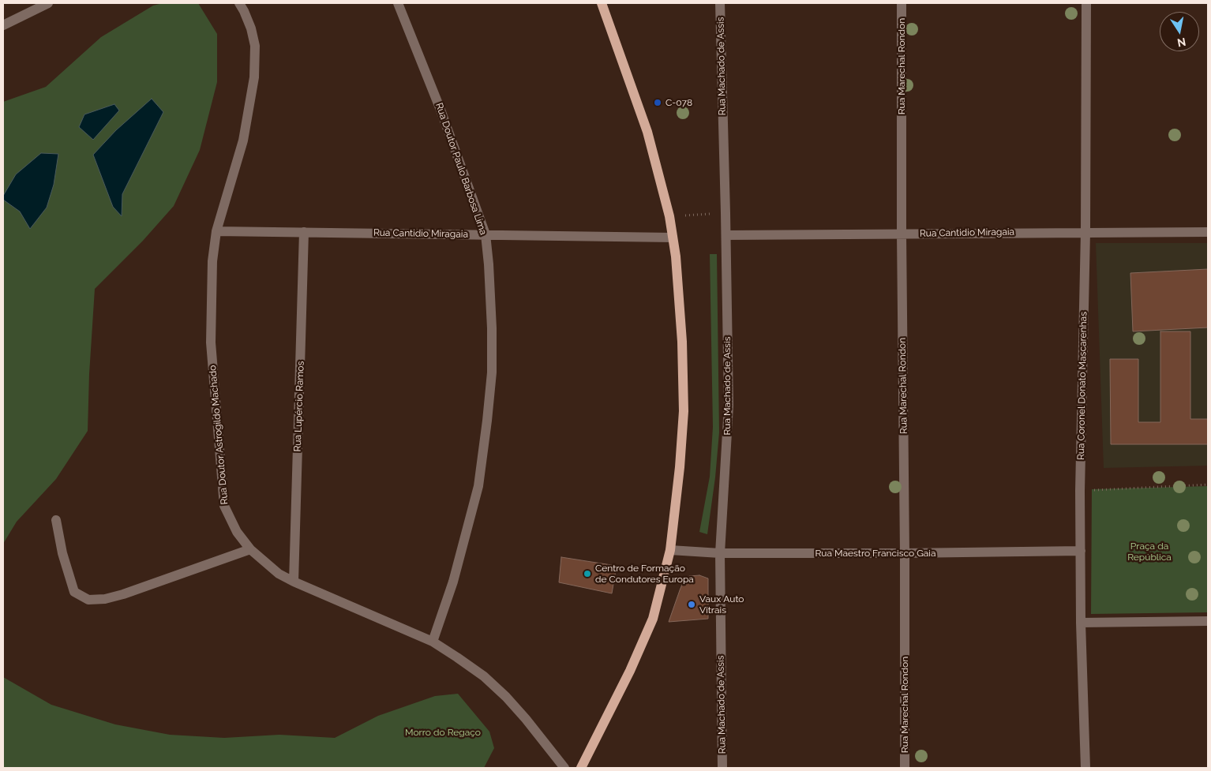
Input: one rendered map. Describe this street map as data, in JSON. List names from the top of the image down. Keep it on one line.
{"streets":{"street":["Rua Machado de Assis","Rua Marechal Rondon","Rua Doutor Paulo Barbosa Lima","Rua Cantidio Miragaia","Rua Coronel Donato Mascarenhas","Rua Lupércio Ramos","Rua Doutor Astrogildo Machado","Rua Maestro Francisco Gaia"]},"crossings":[["Rua Machado de Assis","Rua Cantidio Miragaia"],["Rua Machado de Assis","Rua Maestro Francisco Gaia"],["Rua Marechal Rondon","Rua Cantidio Miragaia"],["Rua Marechal Rondon","Rua Maestro Francisco Gaia"],["Rua Doutor Paulo Barbosa Lima","Rua Cantidio Miragaia"],["Rua Doutor Paulo Barbosa Lima","Rua Doutor Astrogildo Machado"],["Rua Cantidio Miragaia","Rua Coronel Donato Mascarenhas"],["Rua Cantidio Miragaia","Rua Lupércio Ramos"],["Rua Cantidio Miragaia","Rua Doutor Astrogildo Machado"],["Rua Coronel Donato Mascarenhas","Rua Maestro Francisco Gaia"],["Rua Lupércio Ramos","Rua Doutor Astrogildo Machado"]],"parks":["Praça da República","Morro do Regaço"],"places":["C-078","Centro de Formação de Condutores Europa","Vaux Auto Vitrais"],"north":"bottom"}
